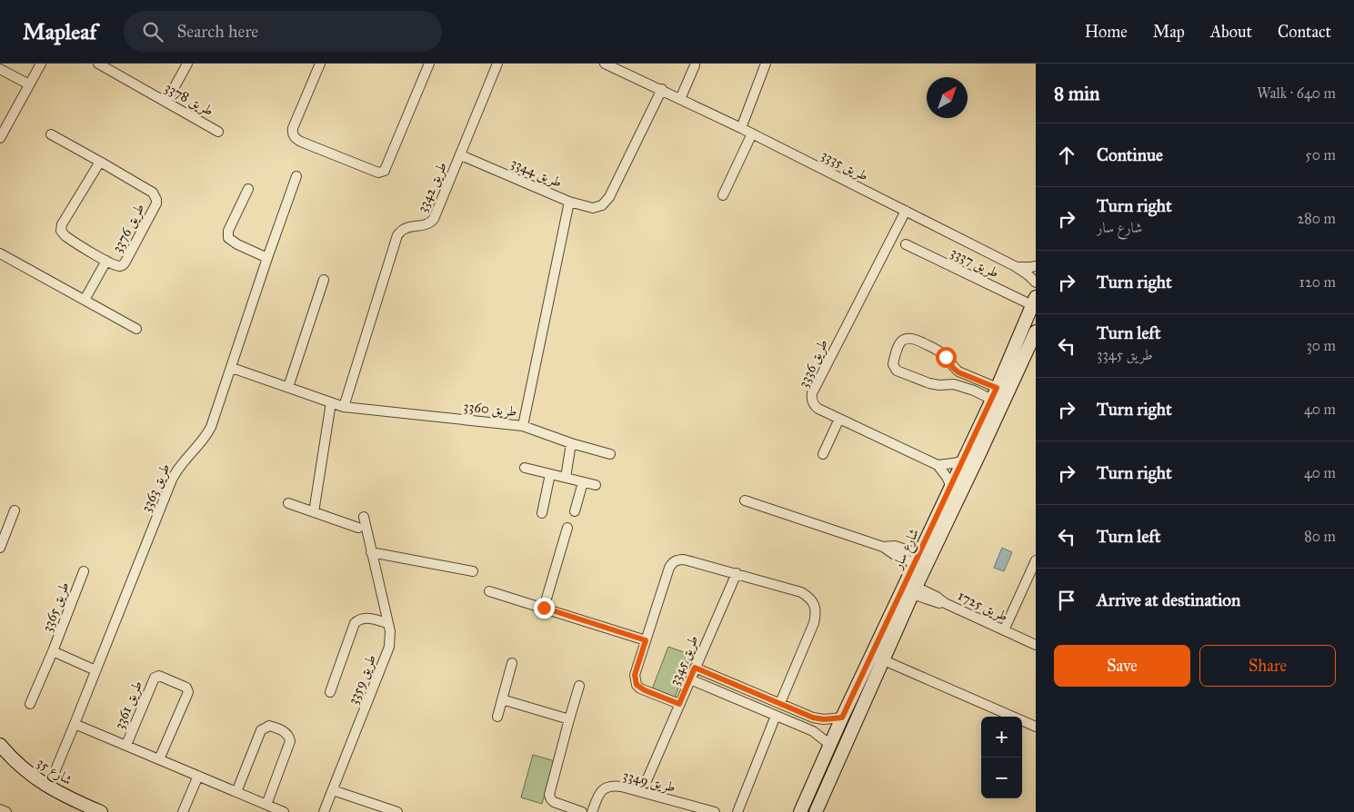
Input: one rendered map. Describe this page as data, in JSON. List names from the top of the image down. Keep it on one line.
{"streets":{"street":["طريق 3378","طريق 3335","طريق 3344","طريق 3342","طريق 3376","طريق 3337","طريق 3336","طريق 3360","طريق 3363","شارع سار","طريق 1725","طريق 3365","طريق 3345","طريق 3359","طريق 3361","شارع 35","طريق 3349"]},"crossings":[["طريق 3335","طريق 3344"],["طريق 3335","طريق 3336"],["طريق 3344","طريق 3342"],["طريق 3344","طريق 3360"],["طريق 3342","طريق 3360"],["طريق 3337","شارع سار"],["طريق 3360","طريق 3363"],["طريق 3363","طريق 3365"],["طريق 3363","طريق 3361"],["طريق 3363","شارع 35"],["شارع سار","طريق 1725"]],"north":"top right","page":{"header":"Mapleaf","search":"Search here","nav":["Home","Map","About","Contact"],"heading":["8 min","Walk · 640 m"],"list":[["Continue","50 m"],["Turn right","شارع سار","280 m"],["Turn right","120 m"],["Turn left","طريق 3345","30 m"],["Turn right","40 m"],["Turn right","40 m"],["Turn left","80 m"],"Arrive at destination"],"buttons":["Save","Share"],"map_buttons":["+","−"]}}
